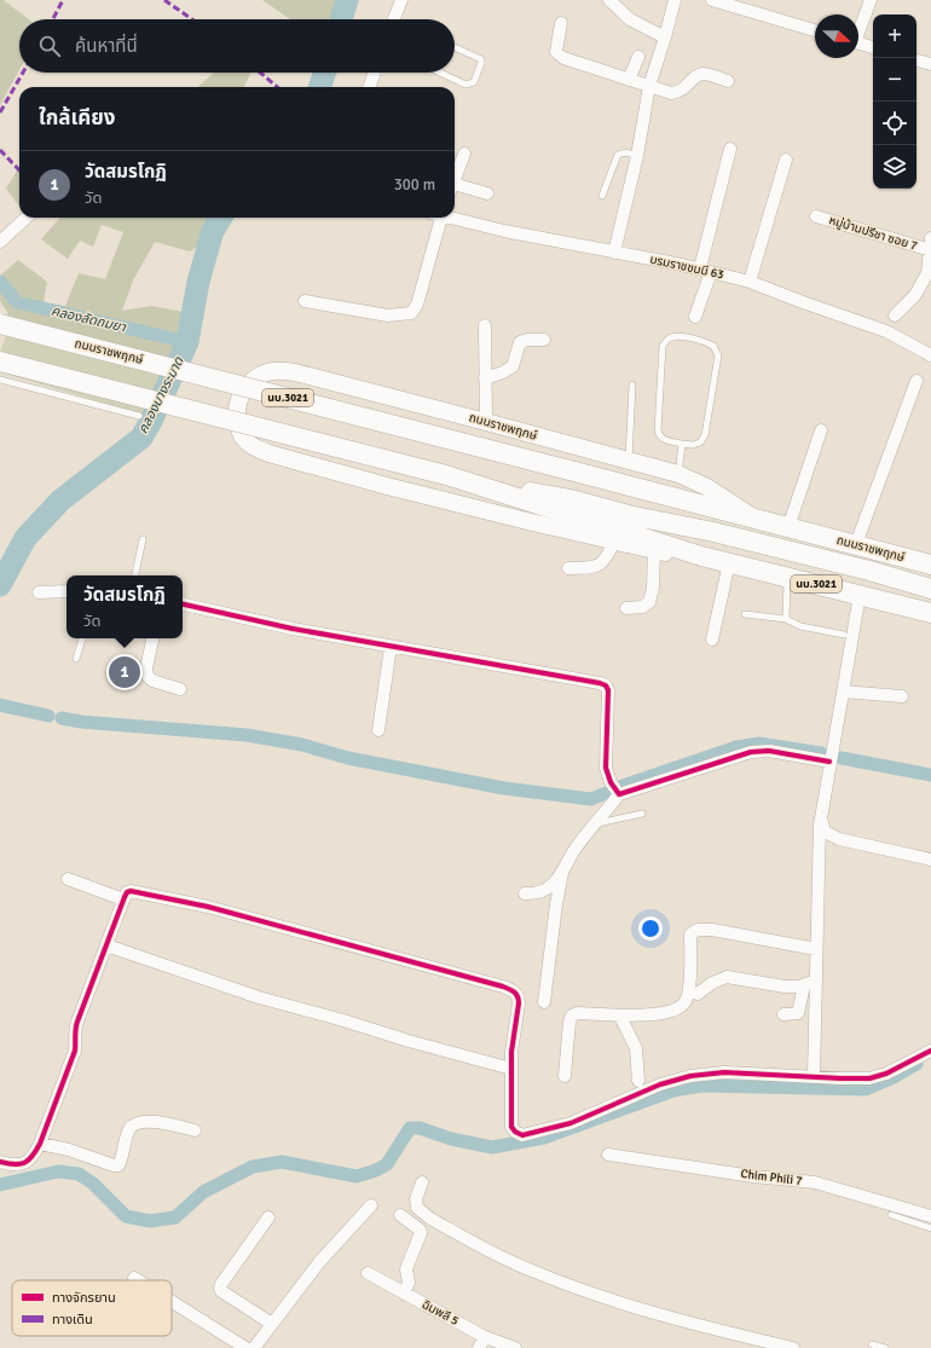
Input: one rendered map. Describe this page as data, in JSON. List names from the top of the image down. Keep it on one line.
{"streets":{"main road":["ถนนราชพฤกษ์","นบ.3021"],"street":["หมู่บ้านปรีชา ซอย 7","บรมราชชนนี 63","Chim Phili 7","ฉิมพลี 5"]},"water":["คลองลัดถมยา","คลองบางระมาด"],"legend":["ทางจักรยาน","ทางเดิน"],"north":"right","page":{"map_buttons":["+","−"],"search":"ค้นหาที่นี่","heading":"ใกล้เคียง","list":[{"mark":"1","name":"วัดสมรโกฏิ","note":"วัด","value":"300 m"}],"popup":["วัดสมรโกฏิ","วัด"],"pins":"1"}}
